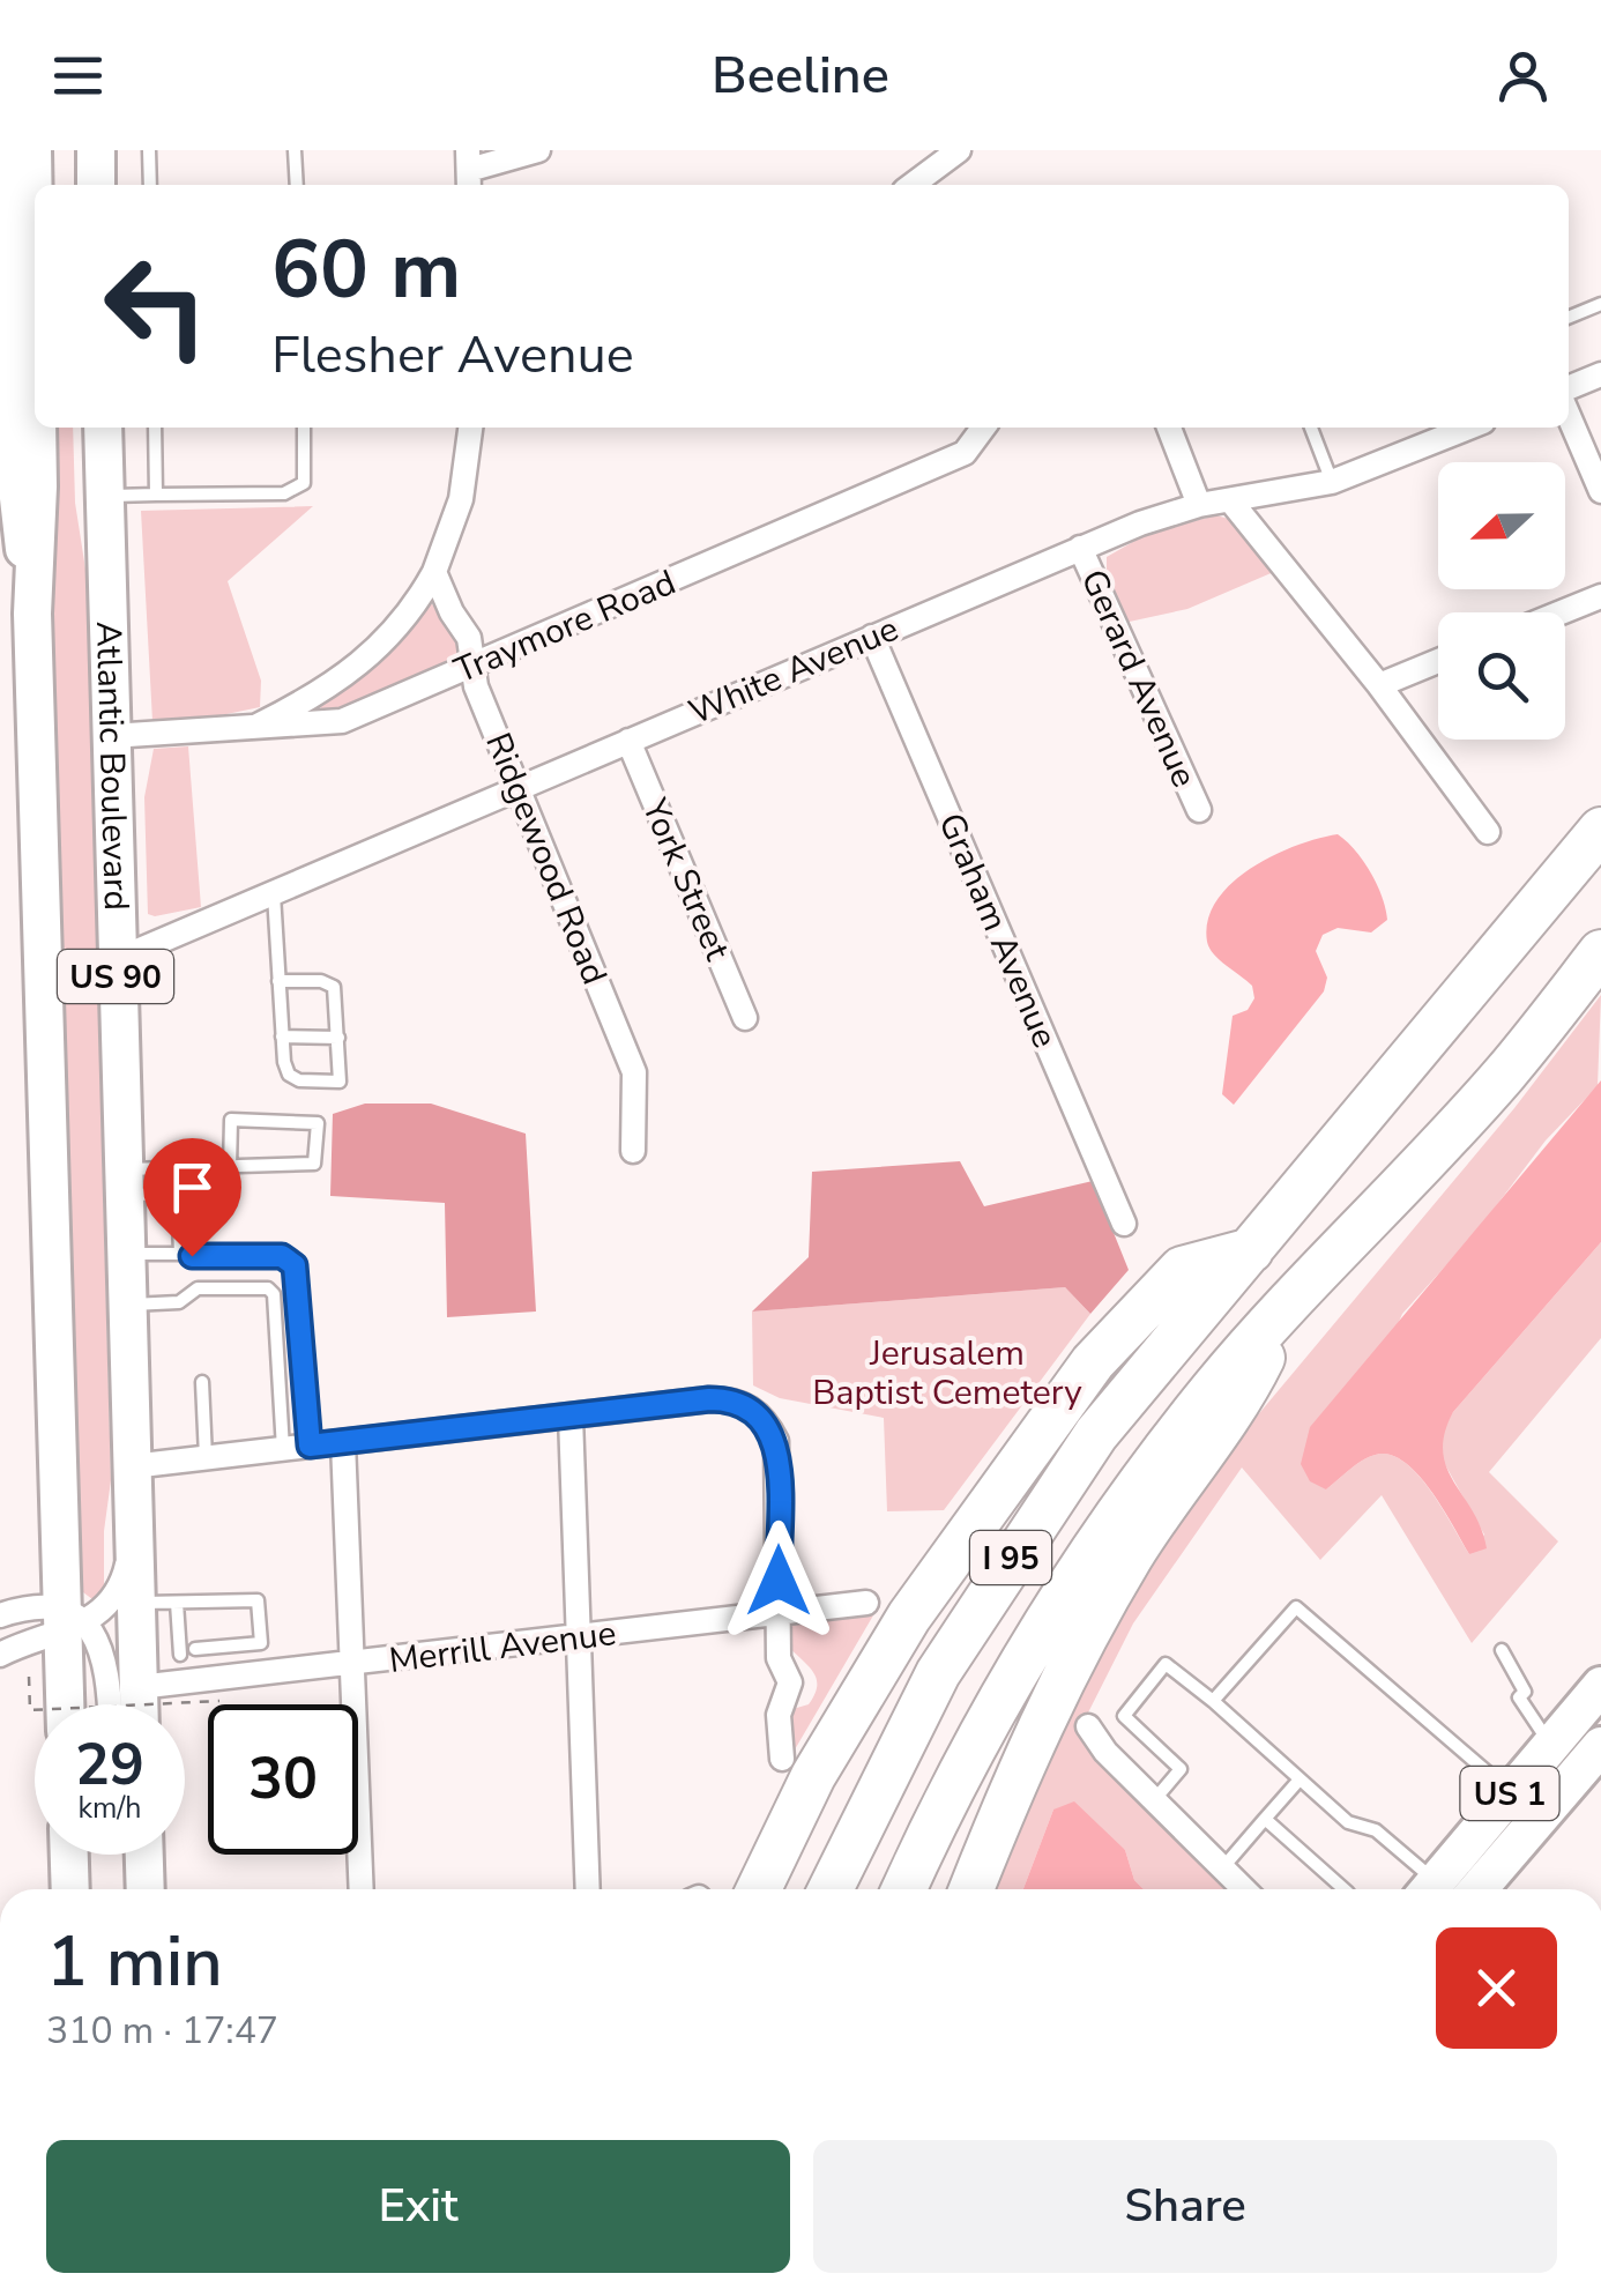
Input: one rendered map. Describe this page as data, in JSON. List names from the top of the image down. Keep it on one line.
{"streets":{"highway":["I 95"],"main road":["Atlantic Boulevard","US 90","US 1"],"street":["Traymore Road","White Avenue","Gerard Avenue","Ridgewood Road","York Street","Graham Avenue","Merrill Avenue"]},"crossings":[["Traymore Road","Atlantic Boulevard"],["Traymore Road","Ridgewood Road"],["White Avenue","Gerard Avenue"],["White Avenue","Atlantic Boulevard"],["White Avenue","Ridgewood Road"],["White Avenue","York Street"],["White Avenue","Graham Avenue"],["Atlantic Boulevard","Merrill Avenue"]],"parks":["Jerusalem Baptist Cemetery"],"north":"left","page":{"header":"Beeline","turn":["60 m","Flesher Avenue"],"speed":"29 km/h","limit":"30","heading":["1 min","310 m · 17:47"],"buttons":["Exit","Share"]}}
